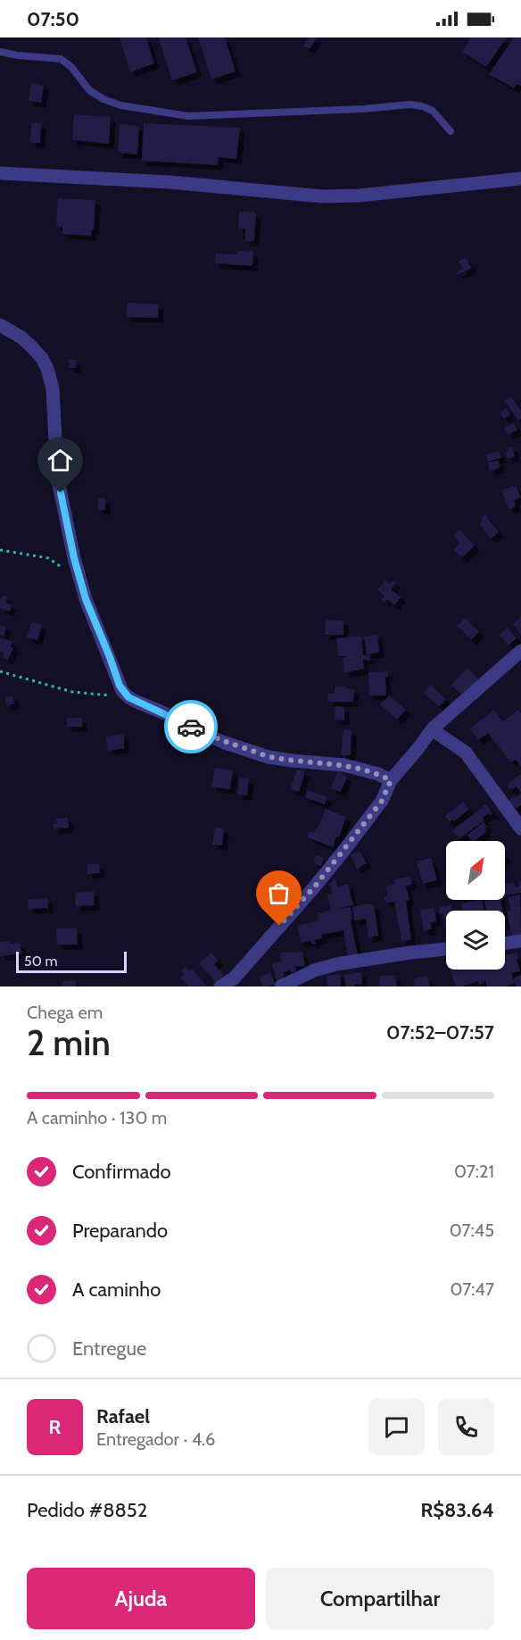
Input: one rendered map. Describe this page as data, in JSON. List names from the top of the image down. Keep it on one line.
{"scale_bar":"50 m","north":"top right","page":{"status":"07:50","scale":"50 m","heading":["2 min","Chega em","07:52–07:57"],"panel":["Rafael","Entregador · 4.6","Pedido #8852","R$83.64"],"bar":"A caminho · 130 m","list":[["Confirmado","07:21"],["Preparando","07:45"],["A caminho","07:47"],"Entregue"],"round":"R","buttons":["Ajuda","Compartilhar"]}}
